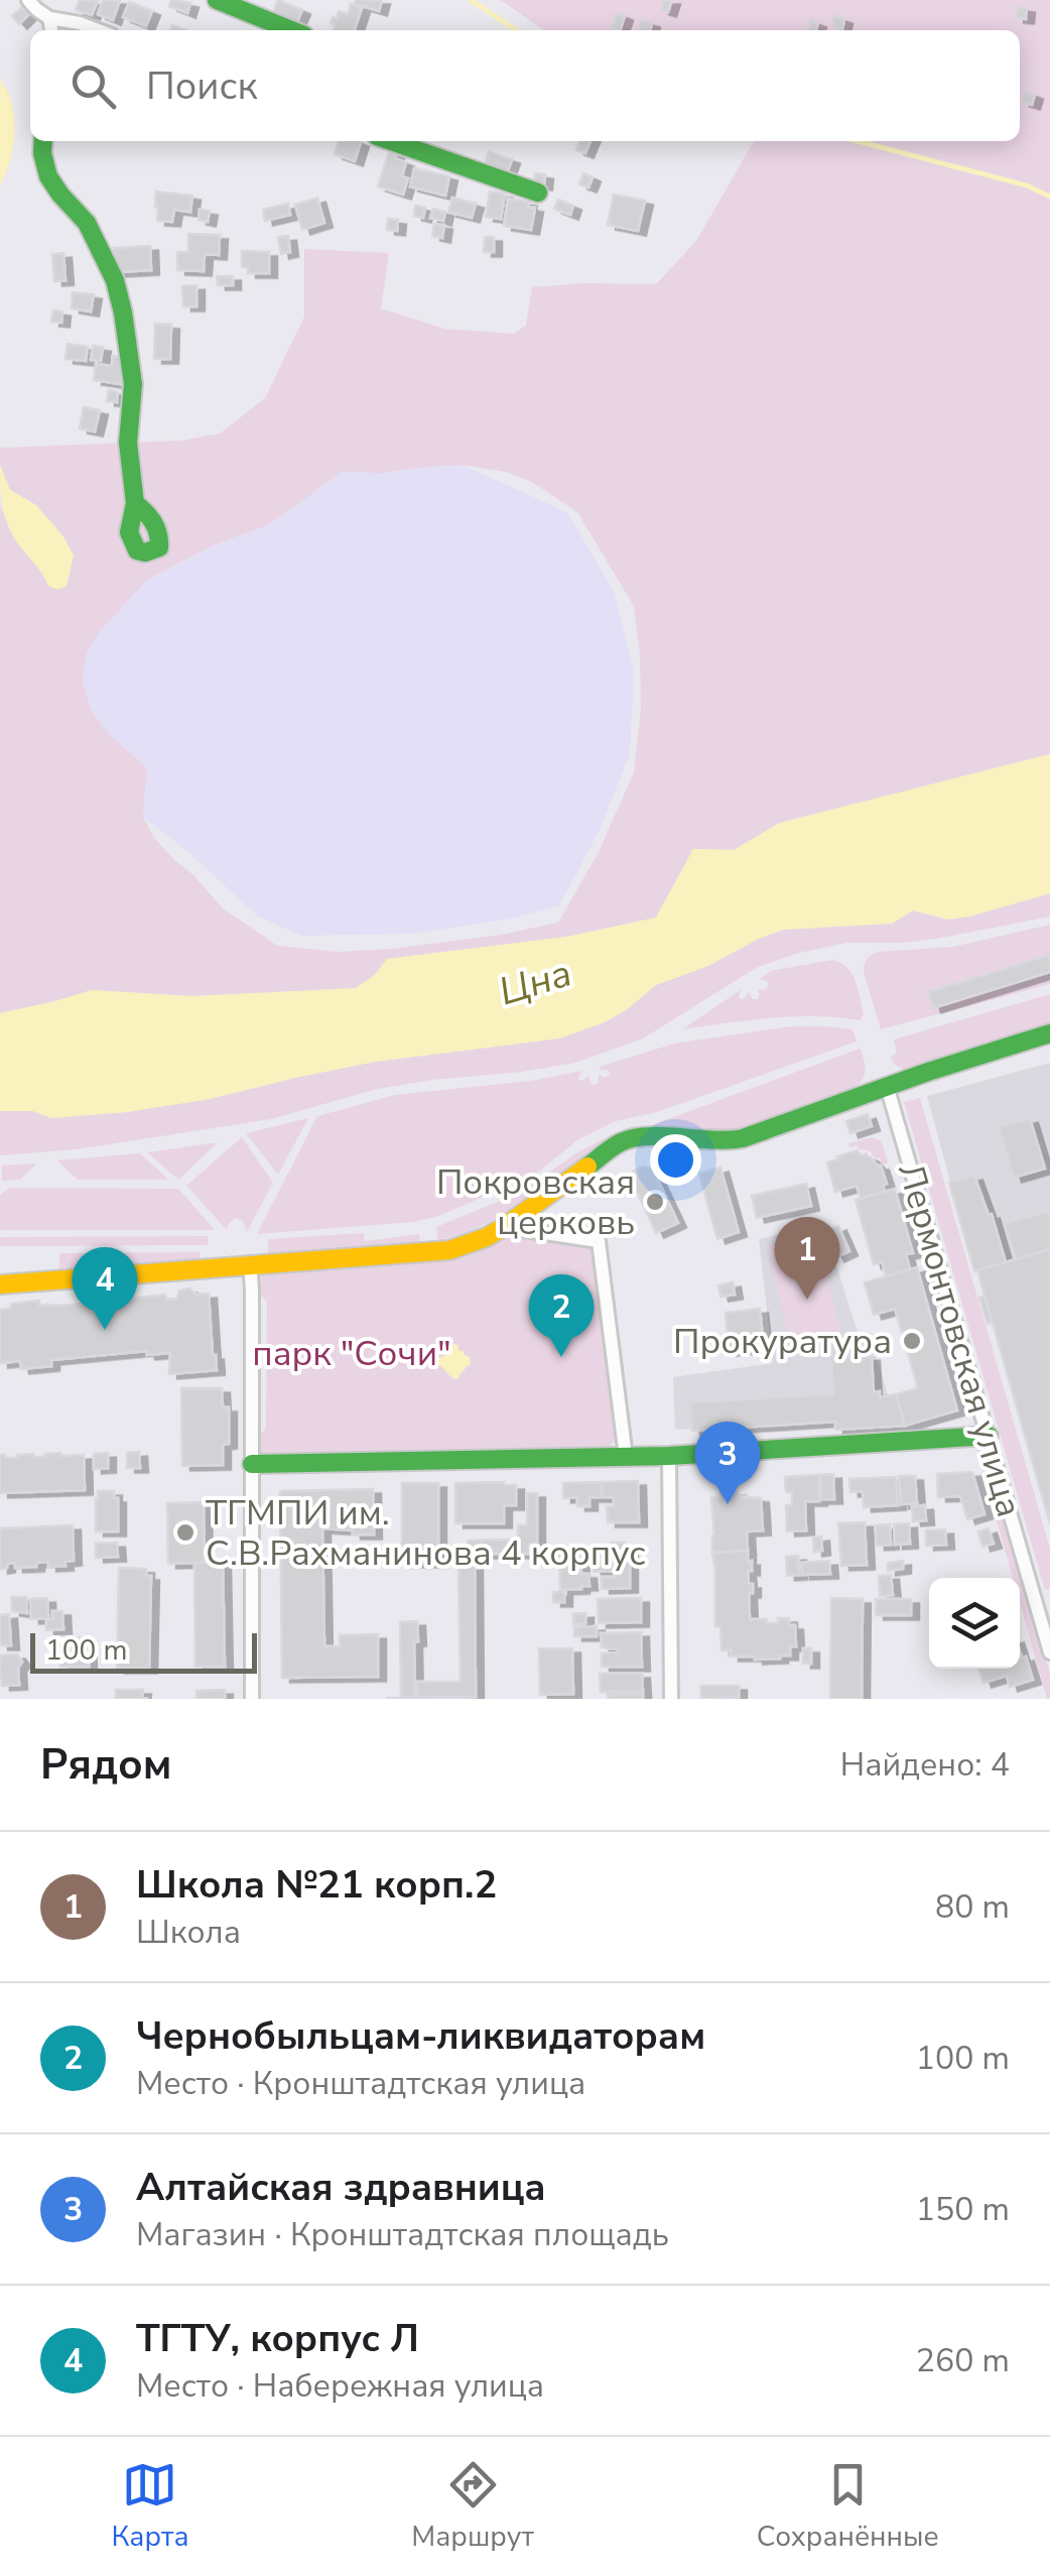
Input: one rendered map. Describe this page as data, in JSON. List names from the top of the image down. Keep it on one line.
{"streets":{"street":["Лермонтовская улица"]},"water":["Цна"],"parks":["парк \"Сочи\""],"places":["Покровская церковь","Прокуратура","ТГМПИ им. С.В.Рахманинова 4 корпус"],"scale_bar":"100 m","page":{"search":"Поиск","pins":["1","4","2","3"],"scale":"100 m","heading":["Рядом","Найдено: 4"],"list":[{"mark":"1","name":"Школа №21 корп.2","note":"Школа","value":"80 m"},{"mark":"2","name":"Чернобыльцам-ликвидаторам","note":"Место · Кронштадтская улица","value":"100 m"},{"mark":"3","name":"Алтайская здравница","note":"Магазин · Кронштадтская площадь","value":"150 m"},{"mark":"4","name":"ТГТУ, корпус Л","note":"Место · Набережная улица","value":"260 m"}],"nav":["Карта","Маршрут","Сохранённые"]}}
